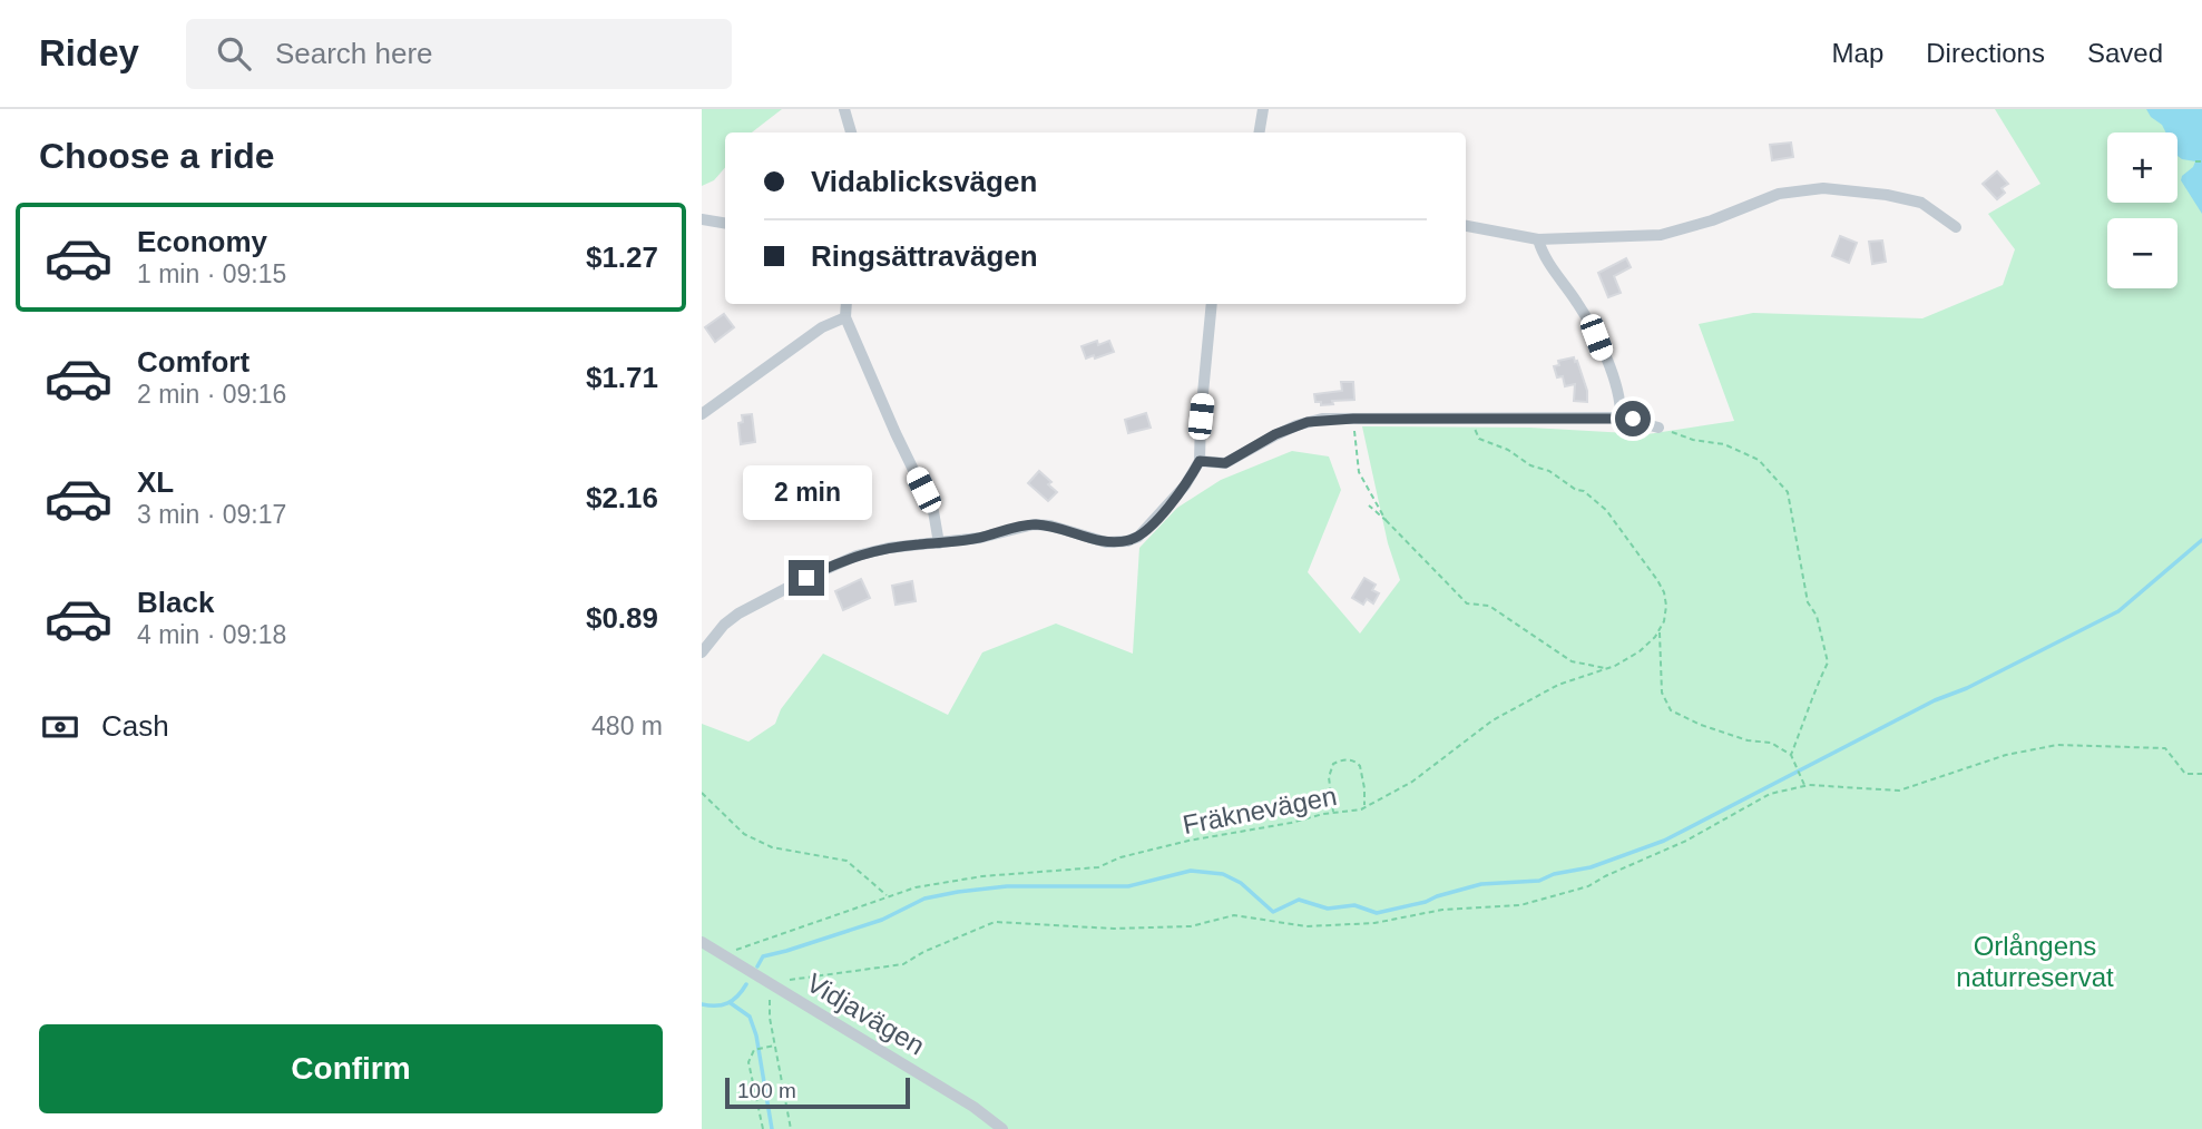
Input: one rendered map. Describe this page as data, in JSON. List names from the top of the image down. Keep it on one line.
{"streets":{"street":["Vidjavägen"],"path":["Fräknevägen"]},"crossings":[["Fräknevägen","Vidjavägen"]],"parks":["Orlångens naturreservat"],"scale_bar":"100 m","page":{"header":"Ridey","search":"Search here","nav":["Map","Directions","Saved"],"heading":"Choose a ride","map_buttons":["+","−"],"banner":["Vidablicksvägen","Ringsättravägen"],"list":[{"name":"Economy","note":"1 min · 09:15","value":"$1.27"},{"name":"Comfort","note":"2 min · 09:16","value":"$1.71"},{"name":"XL","note":"3 min · 09:17","value":"$2.16"},{"name":"Black","note":"4 min · 09:18","value":"$0.89"}],"bubble":"2 min","pay":["Cash","480 m"],"buttons":"Confirm","scale":"100 m"}}
